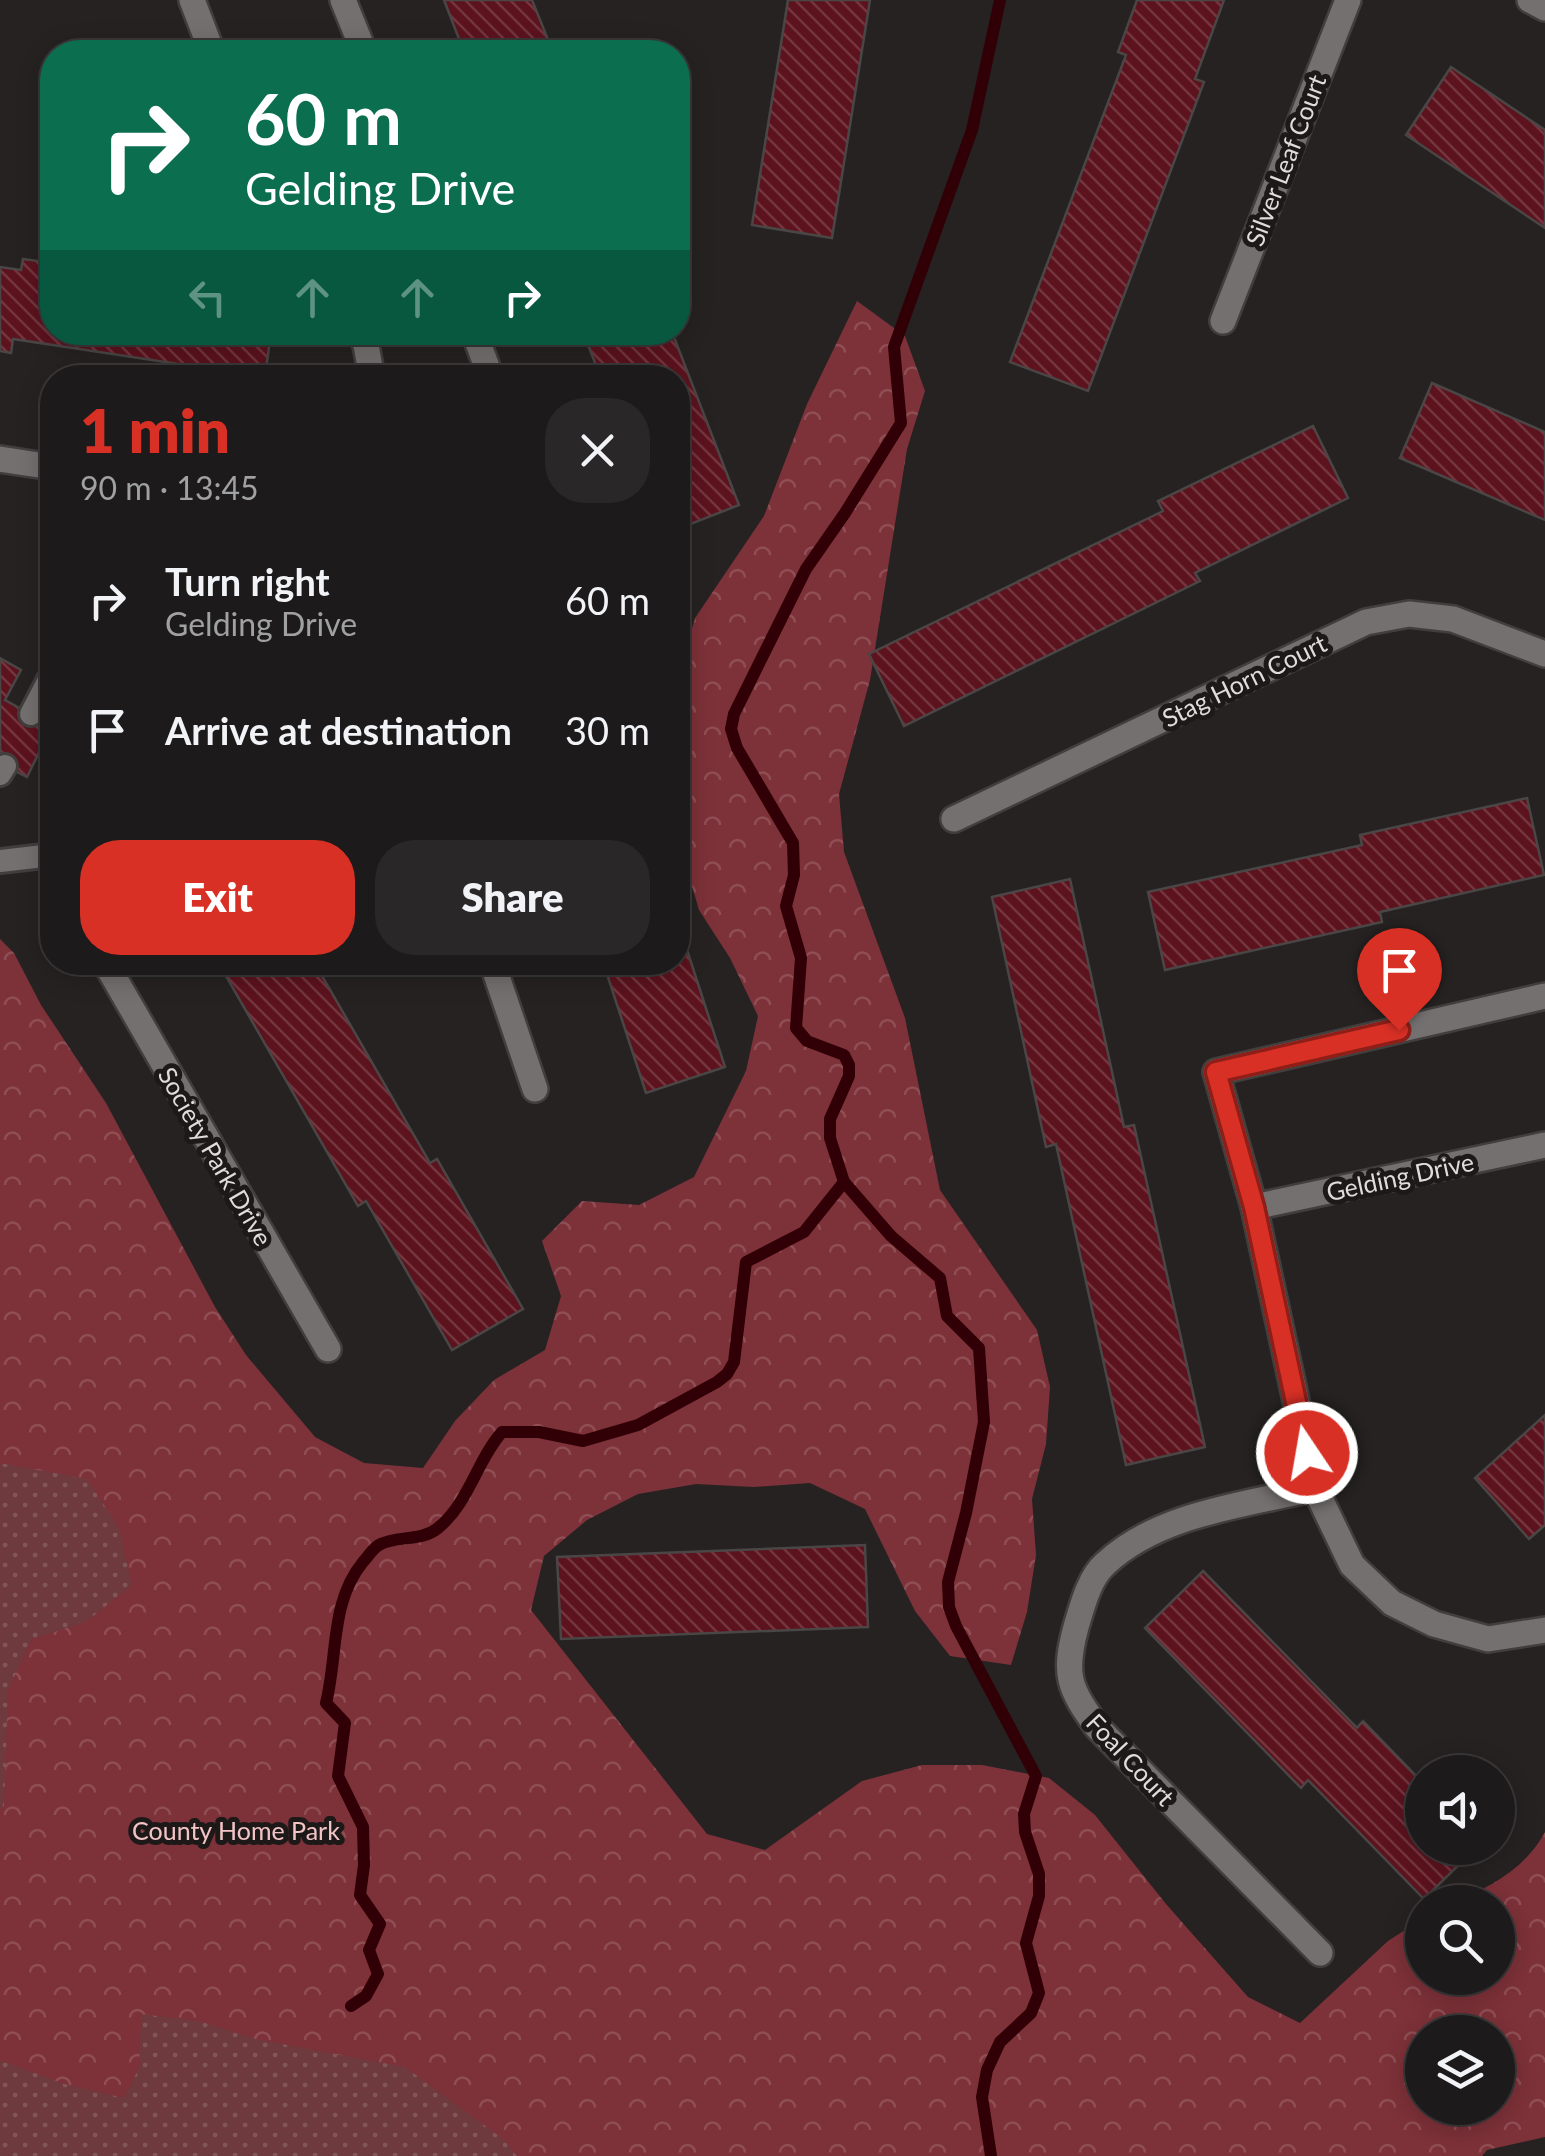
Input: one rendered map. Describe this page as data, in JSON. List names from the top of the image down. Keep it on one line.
{"streets":{"street":["Silver Leaf Court","Stag Horn Court","Society Park Drive","Gelding Drive","Foal Court"]},"parks":["County Home Park"],"page":{"turn":["60 m","Gelding Drive"],"heading":["1 min","90 m · 13:45"],"list":[{"name":"Turn right","note":"Gelding Drive","value":"60 m"},{"name":"Arrive at destination","value":"30 m"}],"buttons":["Exit","Share"]}}
